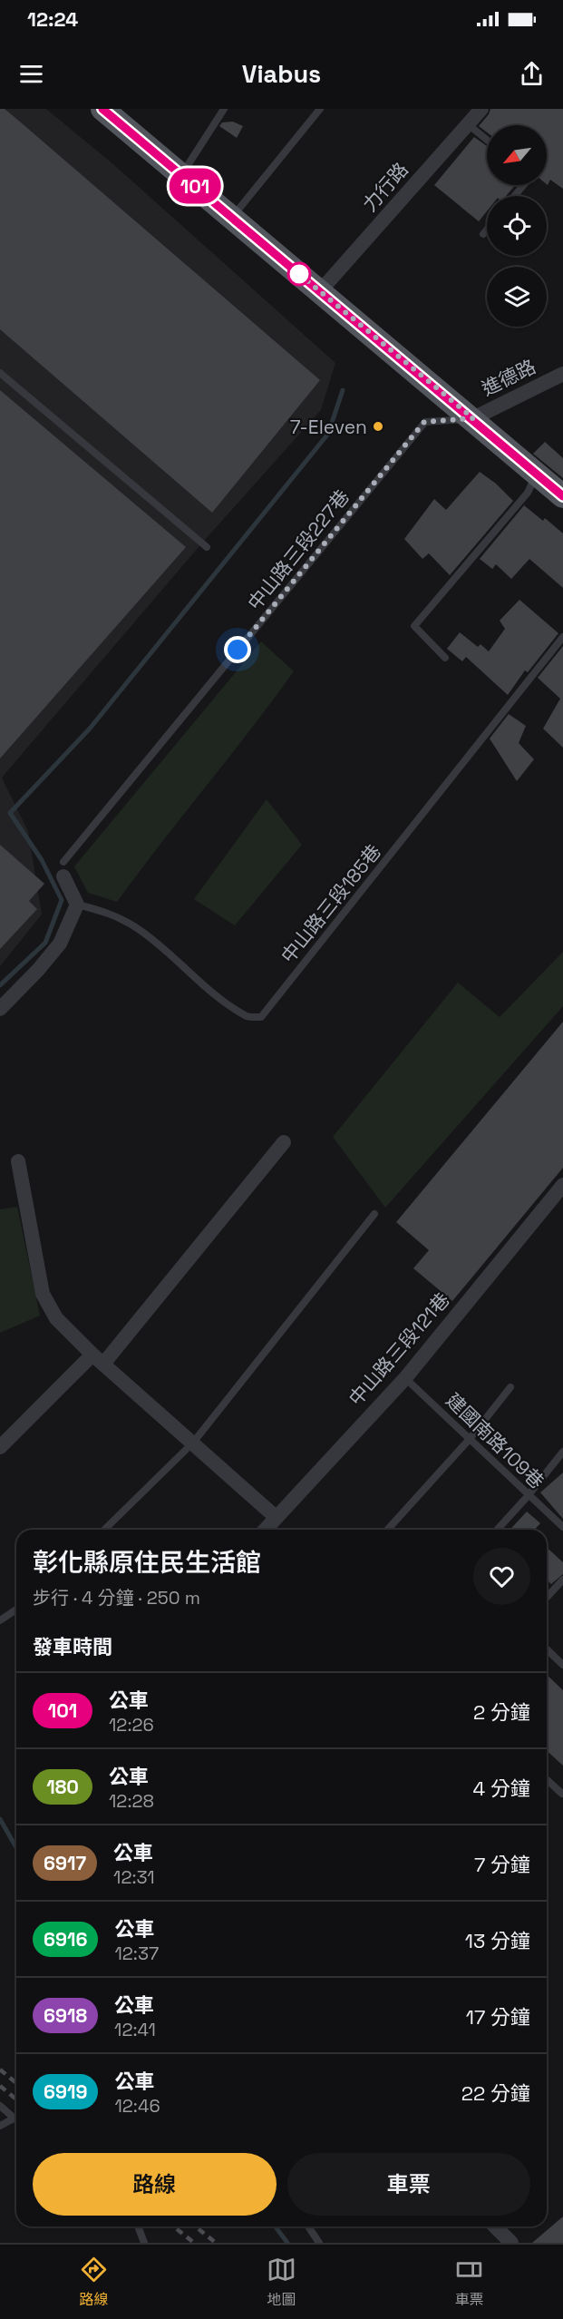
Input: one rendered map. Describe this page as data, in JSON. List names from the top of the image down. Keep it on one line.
{"streets":{"street":["力行路","進德路","中山路三段121巷"],"lane":["中山路三段227巷","中山路三段185巷","建國南路109巷"]},"crossings":[["進德路","中山路三段227巷"],["中山路三段121巷","建國南路109巷"]],"places":["7-Eleven"],"lines":["bus line 101"],"north":"bottom left","page":{"status":"12:24","header":"Viabus","on_map":"101","heading":[["彰化縣原住民生活館","步行 · 4 分鐘 · 250 m"],"發車時間"],"list":[{"mark":"101","name":"公車","note":"12:26","value":"2 分鐘"},{"mark":"180","name":"公車","note":"12:28","value":"4 分鐘"},{"mark":"6917","name":"公車","note":"12:31","value":"7 分鐘"},{"mark":"6916","name":"公車","note":"12:37","value":"13 分鐘"},{"mark":"6918","name":"公車","note":"12:41","value":"17 分鐘"},{"mark":"6919","name":"公車","note":"12:46","value":"22 分鐘"}],"buttons":["路線","車票"],"tabs":["路線","地圖","車票"]}}
